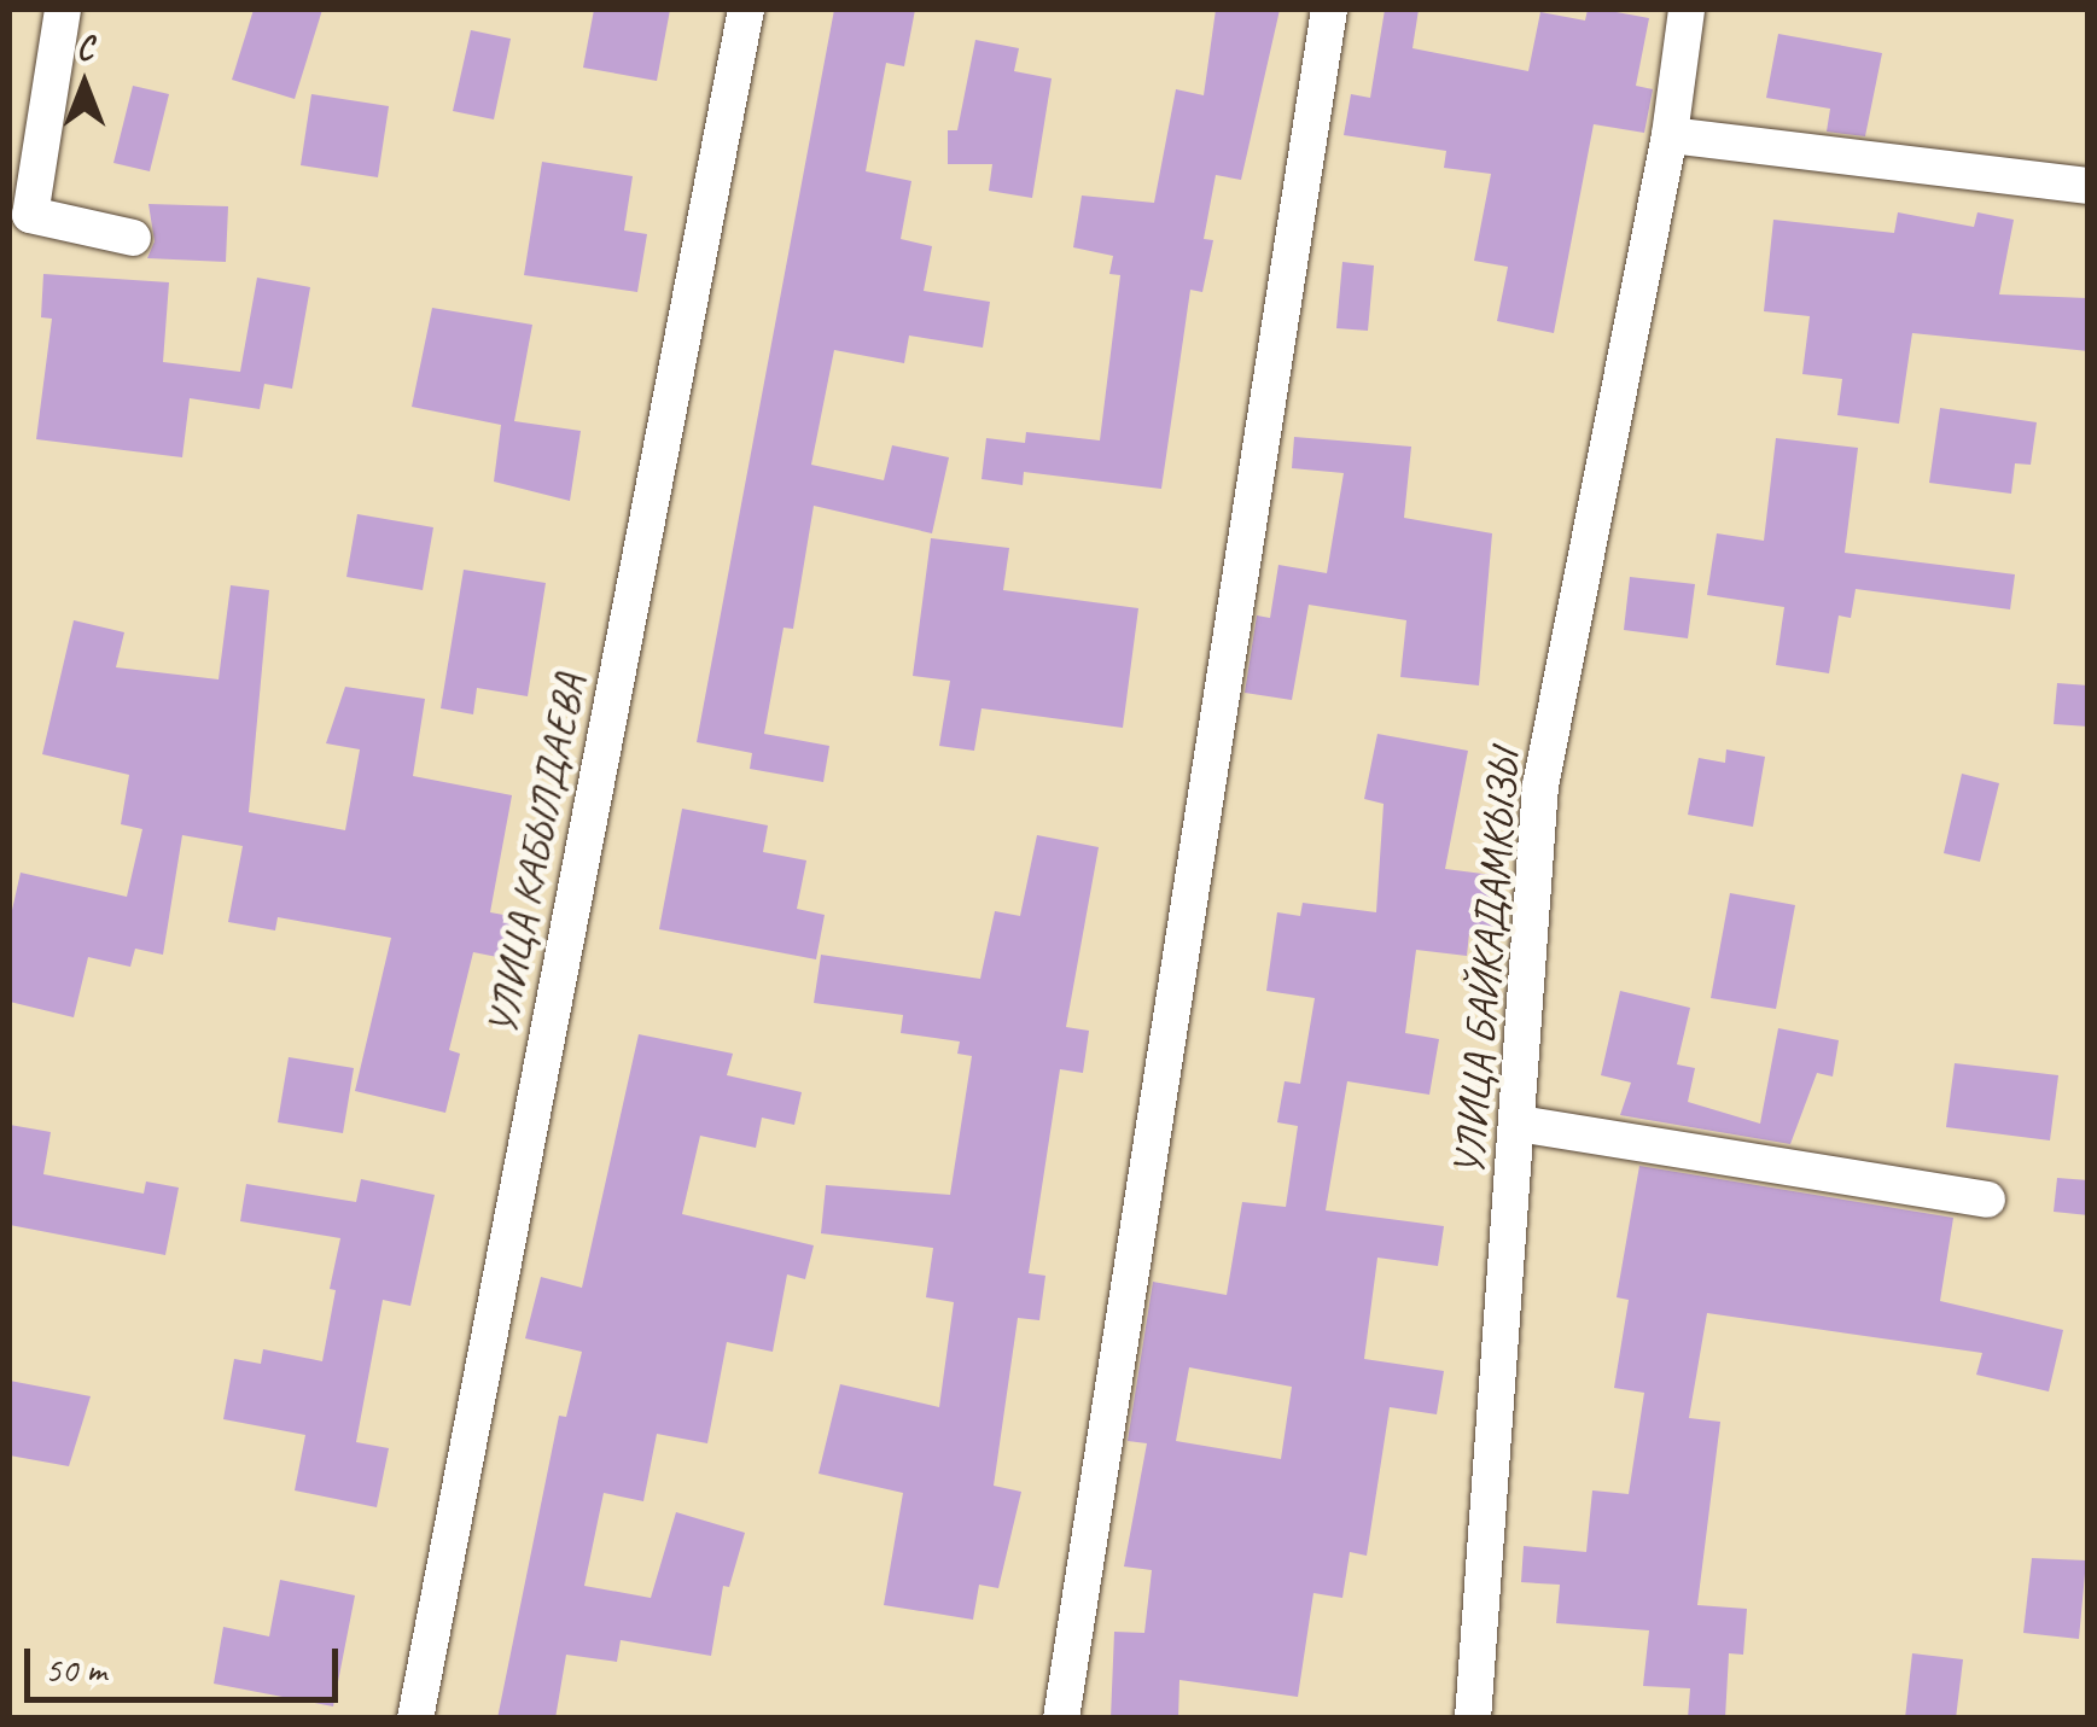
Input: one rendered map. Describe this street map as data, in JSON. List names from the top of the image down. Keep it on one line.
{"streets":{"street":["УЛИЦА КАБЫЛДАЕВА","УЛИЦА БАЙКАДАМКЫЗЫ"]},"scale_bar":"50 m","north":"top"}
